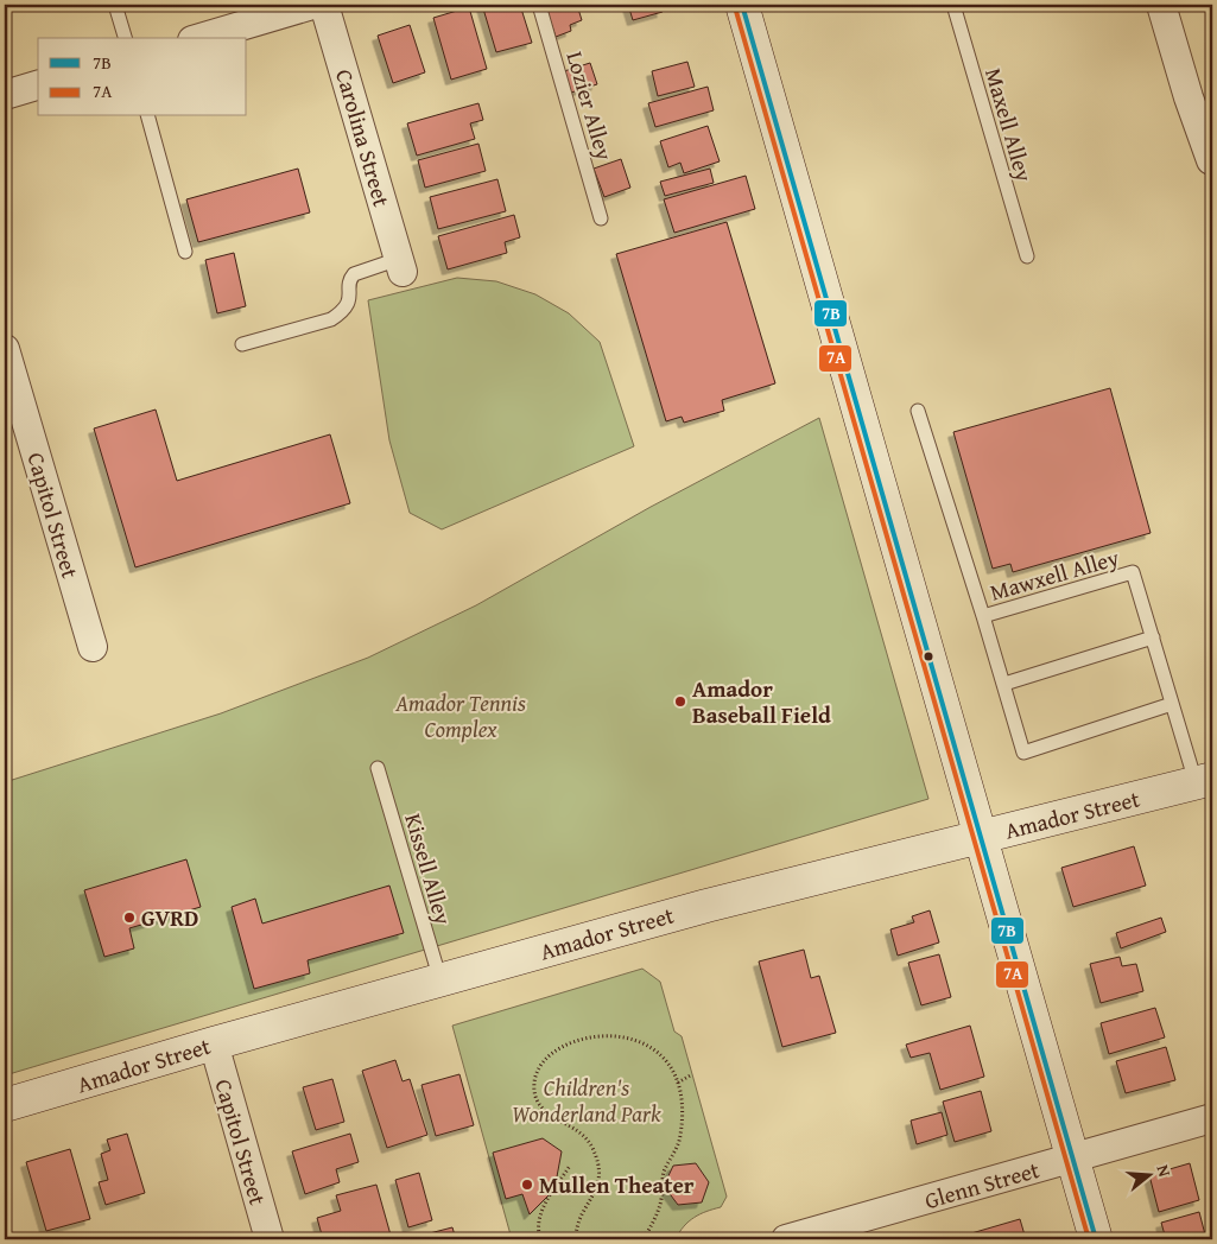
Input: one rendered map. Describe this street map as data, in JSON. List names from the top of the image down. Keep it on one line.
{"streets":{"street":["Carolina Street","Capitol Street","Amador Street","Glenn Street"],"lane":["Lozier Alley","Maxell Alley","Mawxell Alley","Kissell Alley"]},"crossings":[["Capitol Street","Amador Street"],["Mawxell Alley","Amador Street"],["Amador Street","Kissell Alley"]],"parks":["Amador Tennis Complex","Children's Wonderland Park"],"places":["Amador Baseball Field","GVRD","Mullen Theater"],"lines":["transit line 7B","transit line 7A"],"legend":["7B","7A"],"north":"right"}
